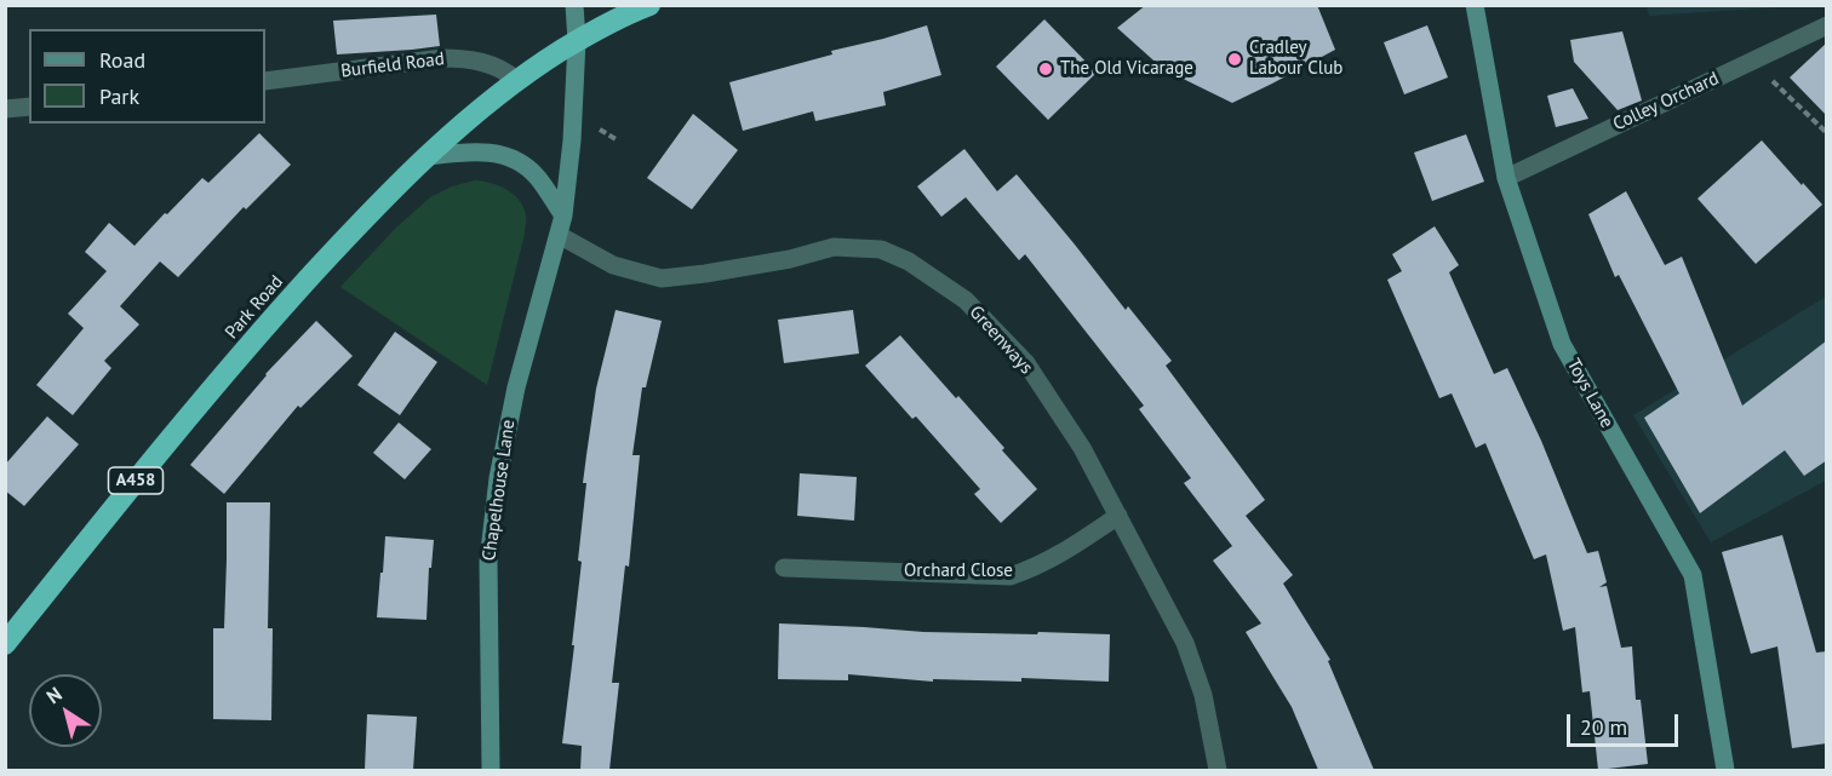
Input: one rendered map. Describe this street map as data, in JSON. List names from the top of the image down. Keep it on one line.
{"streets":{"highway":["Park Road","A458"],"street":["Burfield Road","Colley Orchard","Greenways","Toys Lane","Chapelhouse Lane","Orchard Close"]},"crossings":[["Burfield Road","Park Road"],["Colley Orchard","Toys Lane"],["Park Road","A458"],["Park Road","Chapelhouse Lane"],["Greenways","Chapelhouse Lane"],["Greenways","Orchard Close"],["A458","Chapelhouse Lane"]],"places":["Cradley Labour Club","The Old Vicarage"],"legend":["Road","Park"],"scale_bar":"20 m","north":"top left"}
